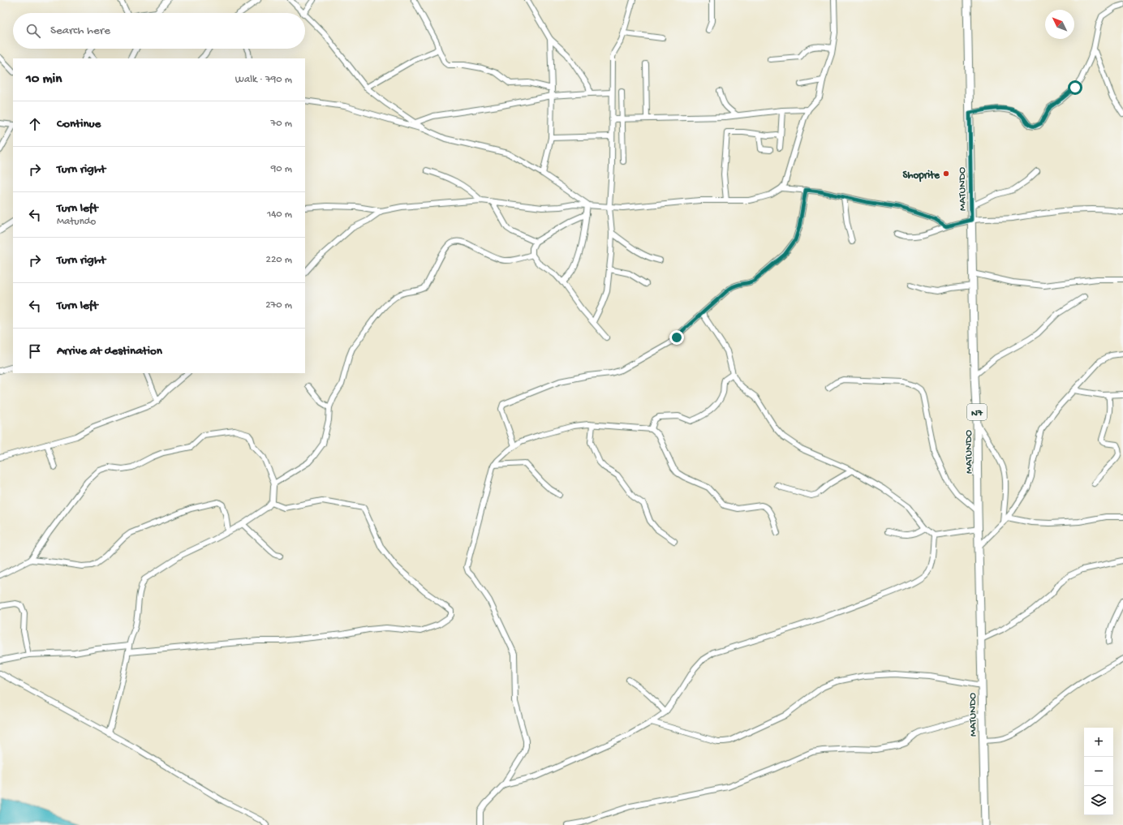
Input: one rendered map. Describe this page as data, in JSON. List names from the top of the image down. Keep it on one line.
{"streets":{"main road":["MATUNDO","N7"]},"places":["Shoprite"],"north":"top left","page":{"search":"Search here","heading":["10 min","Walk · 790 m"],"list":[["Continue","70 m"],["Turn right","90 m"],["Turn left","Matundo","140 m"],["Turn right","220 m"],["Turn left","270 m"],"Arrive at destination"],"map_buttons":["+","−"]}}
